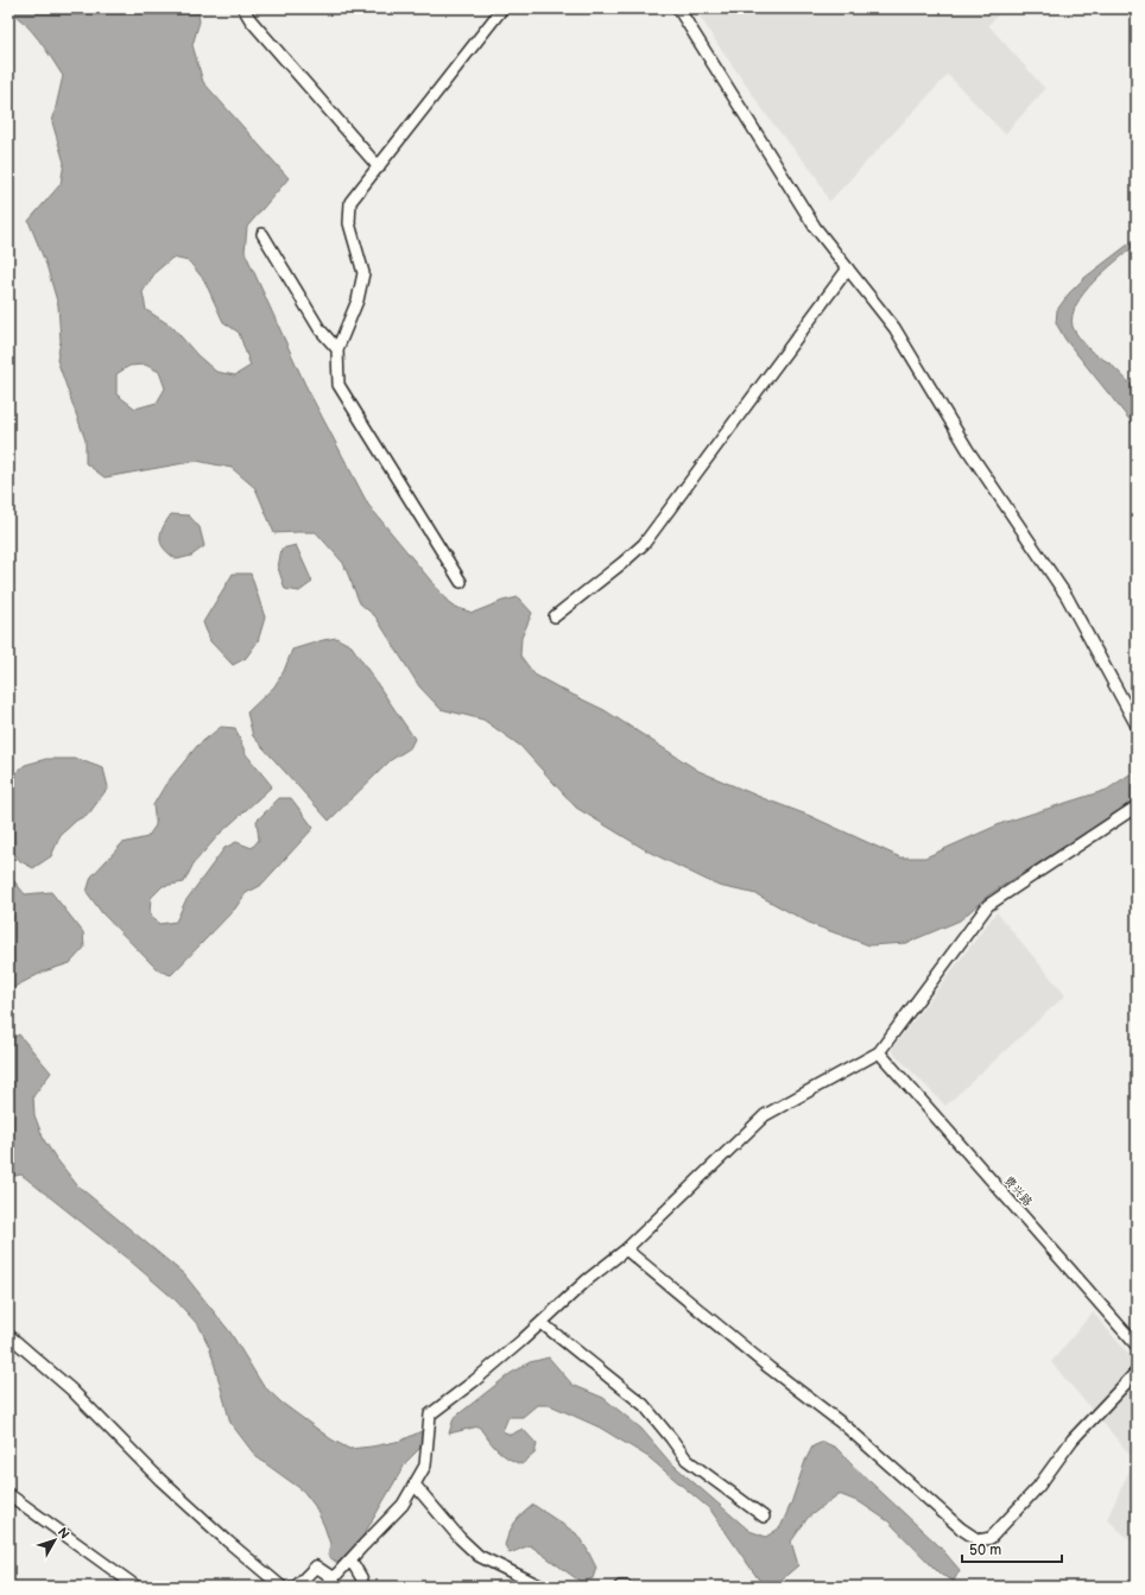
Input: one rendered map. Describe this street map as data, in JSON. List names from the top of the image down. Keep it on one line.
{"streets":{"street":["费兴路"]},"scale_bar":"50 m","north":"top right"}
